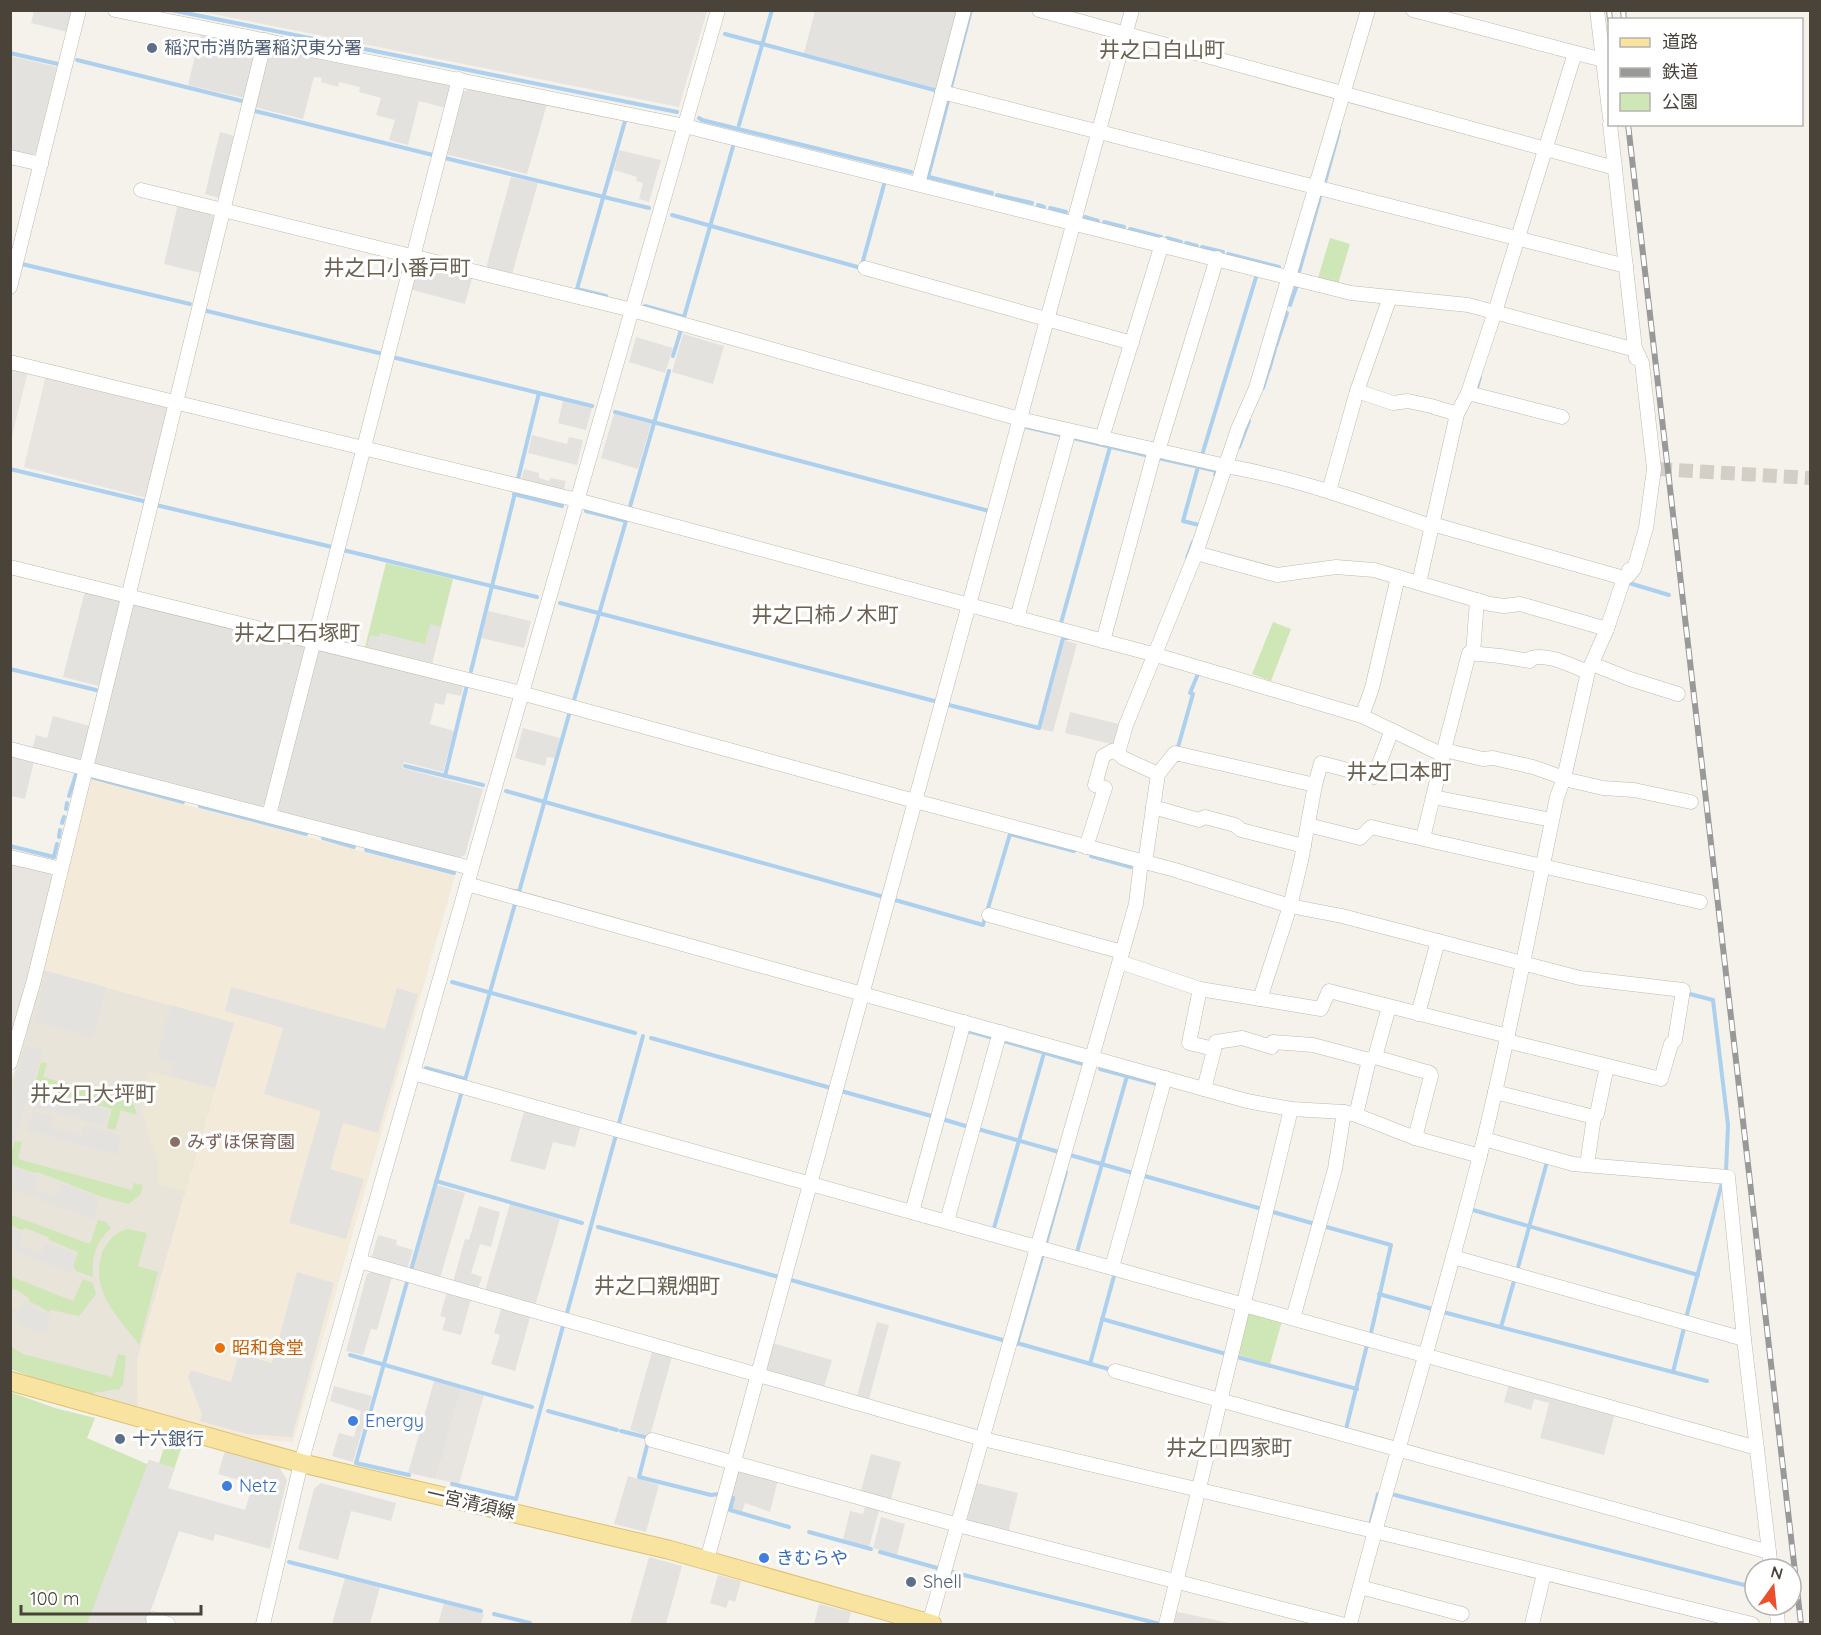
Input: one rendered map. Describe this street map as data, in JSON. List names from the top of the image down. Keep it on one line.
{"streets":{"main road":["一宮清須線"]},"districts":["井之口白山町","井之口小番戸町","井之口柿ノ木町","井之口石塚町","井之口本町","井之口大坪町","井之口親畑町","井之口四家町"],"places":["稲沢市消防署稲沢東分署","みずほ保育園","昭和食堂","Energy","十六銀行","Netz","きむらや","Shell"],"legend":["道路","鉄道","公園"],"scale_bar":"100 m","north":"top"}
